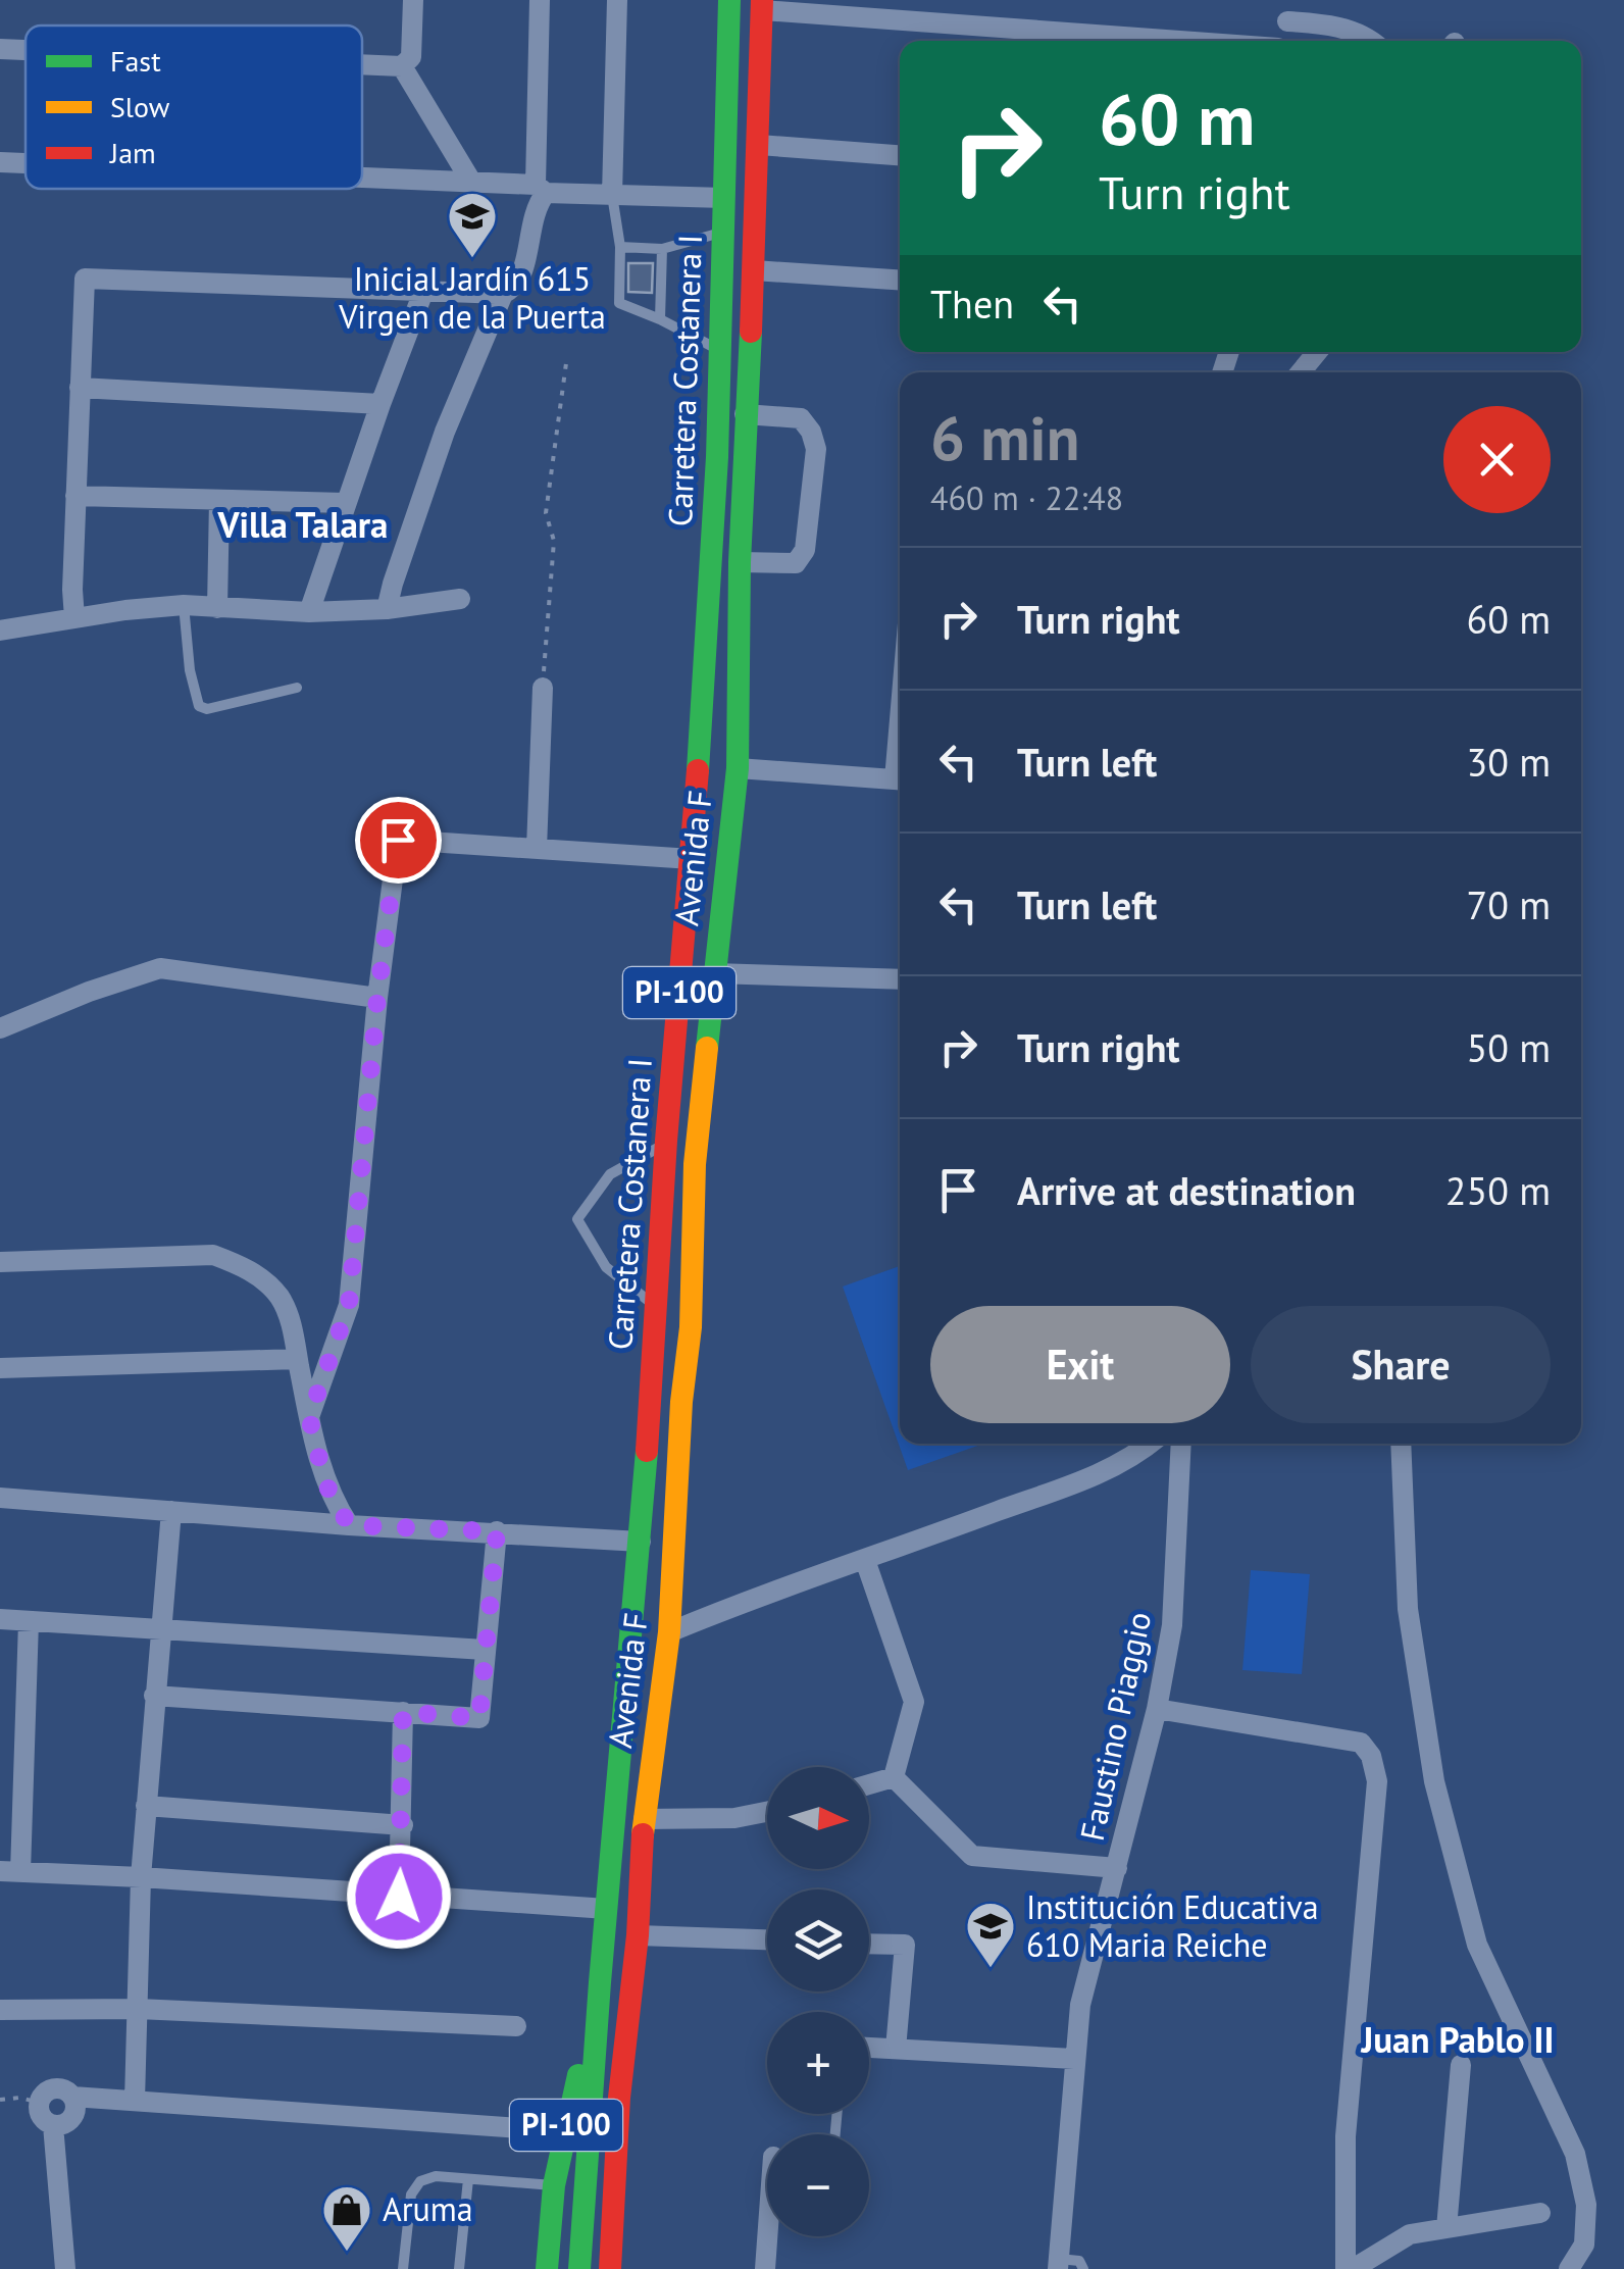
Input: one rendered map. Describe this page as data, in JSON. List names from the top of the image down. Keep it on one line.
{"streets":{"main road":["Carretera Costanera I","Avenida F","PI-100"],"street":["Faustino Piaggio"]},"districts":["Villa Talara","Juan Pablo II"],"places":{"school or university":["Inicial Jardín 615 Virgen de la Puerta","Institución Educativa 610 Maria Reiche"],"shop":["Aruma"]},"legend":["Fast","Slow","Jam"],"north":"right","page":{"turn":["60 m","Turn right"],"then":"Then","heading":["6 min","460 m · 22:48"],"list":[{"name":"Turn right","value":"60 m"},{"name":"Turn left","value":"30 m"},{"name":"Turn left","value":"70 m"},{"name":"Turn right","value":"50 m"},{"name":"Arrive at destination","value":"250 m"}],"buttons":["Exit","Share"],"map_buttons":["+","−"]}}
